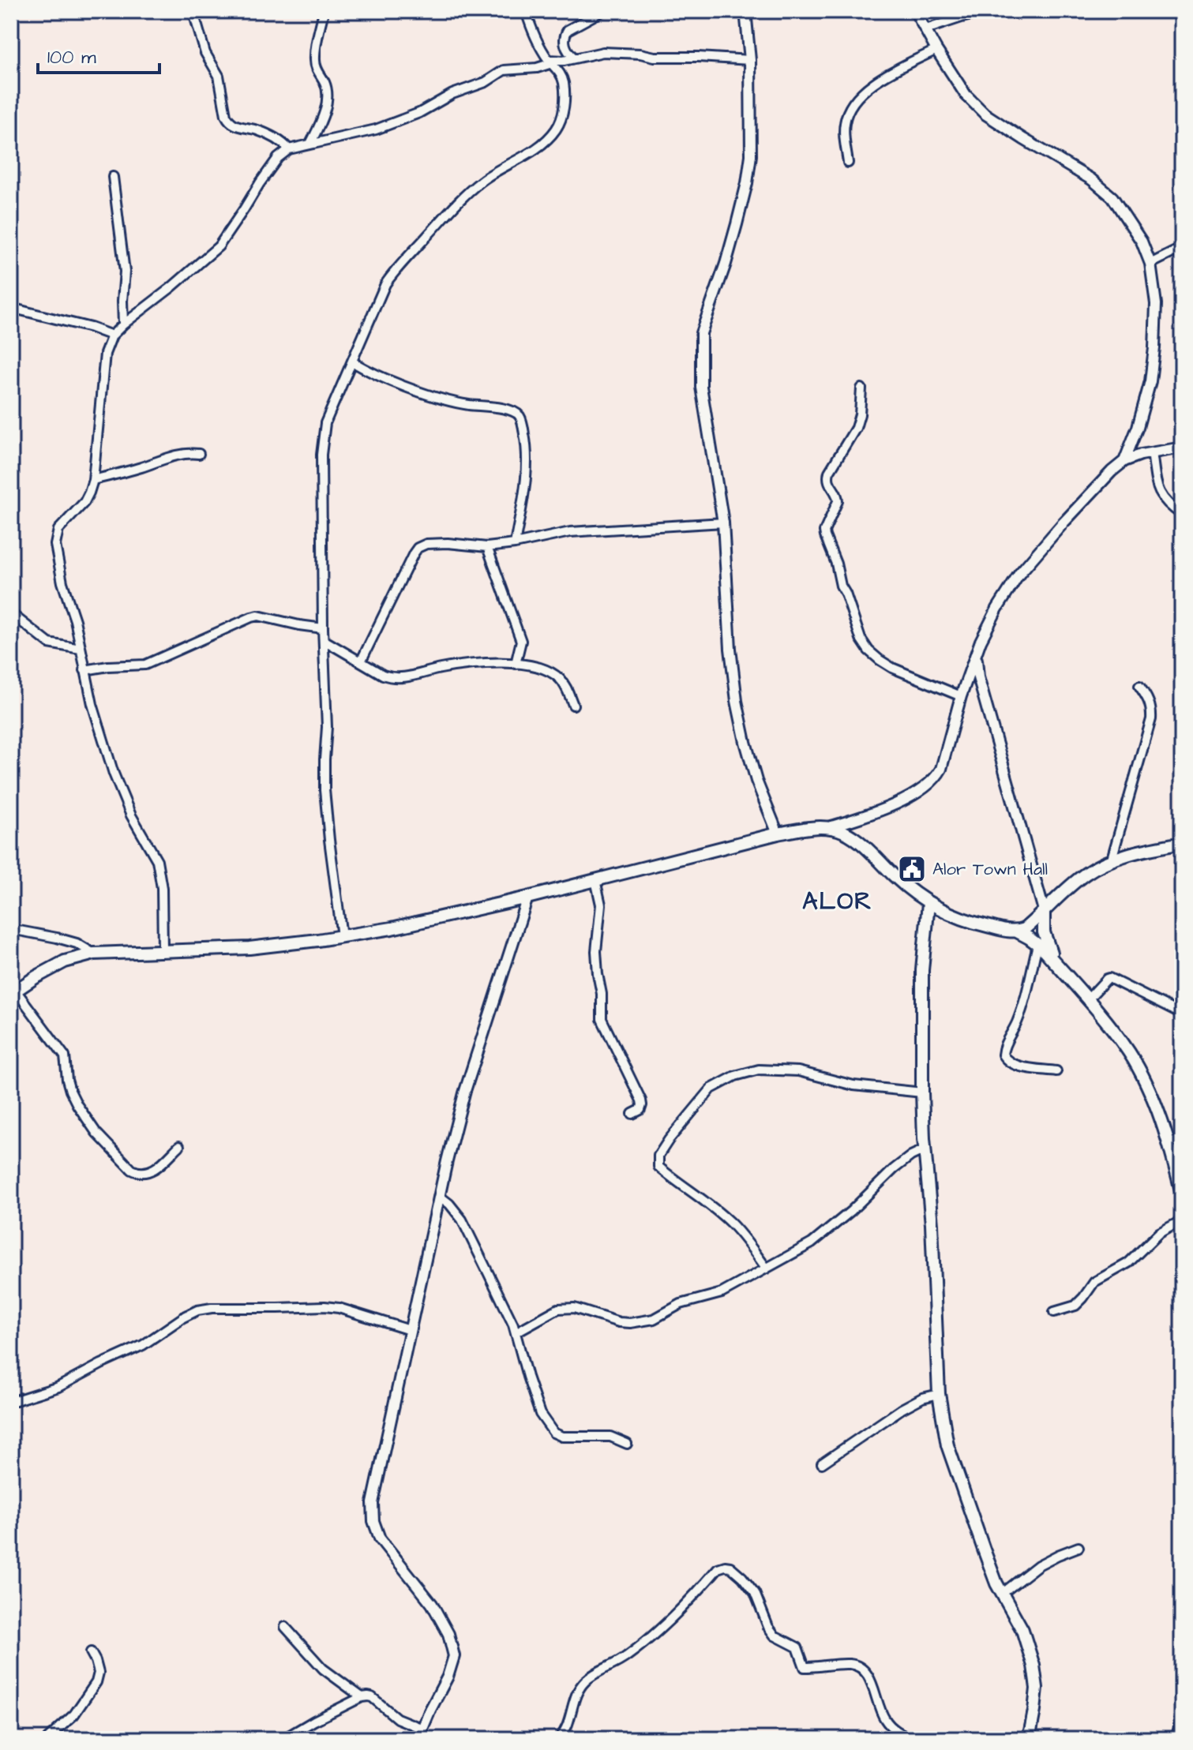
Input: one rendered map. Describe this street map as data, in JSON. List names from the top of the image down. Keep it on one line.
{"districts":["ALOR"],"places":{"public building":["Alor Town Hall"]},"scale_bar":"100 m"}
